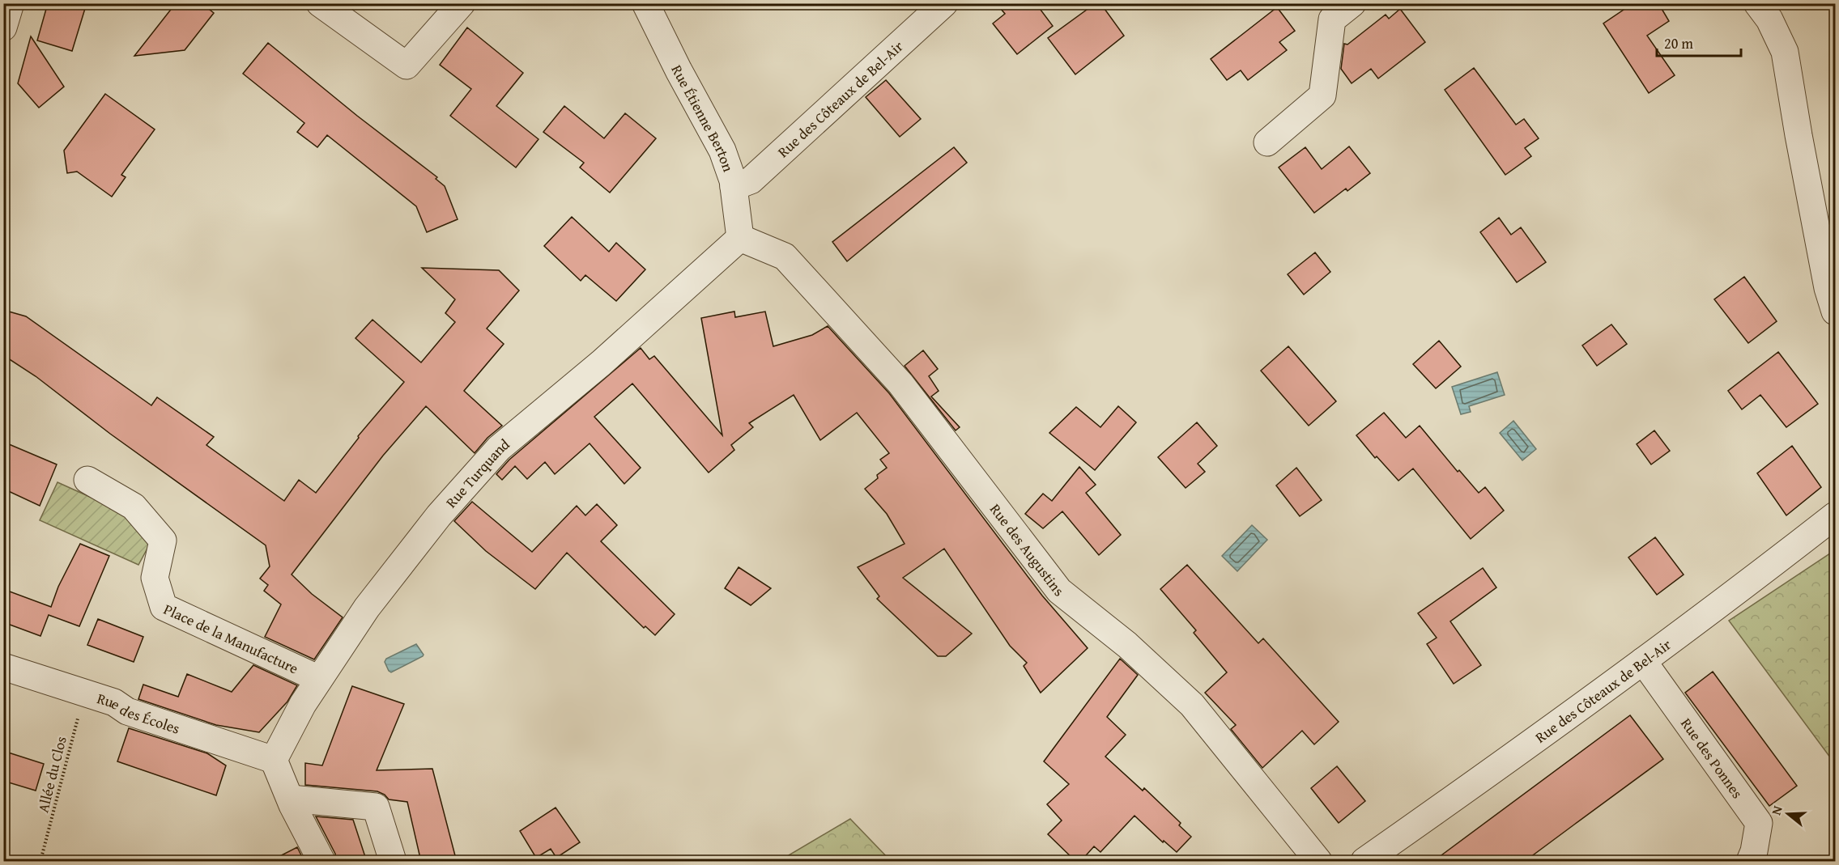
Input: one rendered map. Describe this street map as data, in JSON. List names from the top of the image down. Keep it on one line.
{"streets":{"street":["Rue des Côteaux de Bel-Air","Rue Étienne Berton","Rue Turquand","Rue des Augustins","Place de la Manufacture","Rue des Écoles","Rue des Ponnes"],"path":["Allée du Clos"]},"crossings":[["Rue des Côteaux de Bel-Air","Rue Étienne Berton"],["Rue des Côteaux de Bel-Air","Rue des Ponnes"],["Rue Étienne Berton","Rue Turquand"],["Rue Étienne Berton","Rue des Augustins"],["Rue Turquand","Rue des Augustins"],["Rue Turquand","Place de la Manufacture"],["Rue Turquand","Rue des Écoles"],["Rue des Écoles","Allée du Clos"]],"scale_bar":"20 m","north":"left"}
